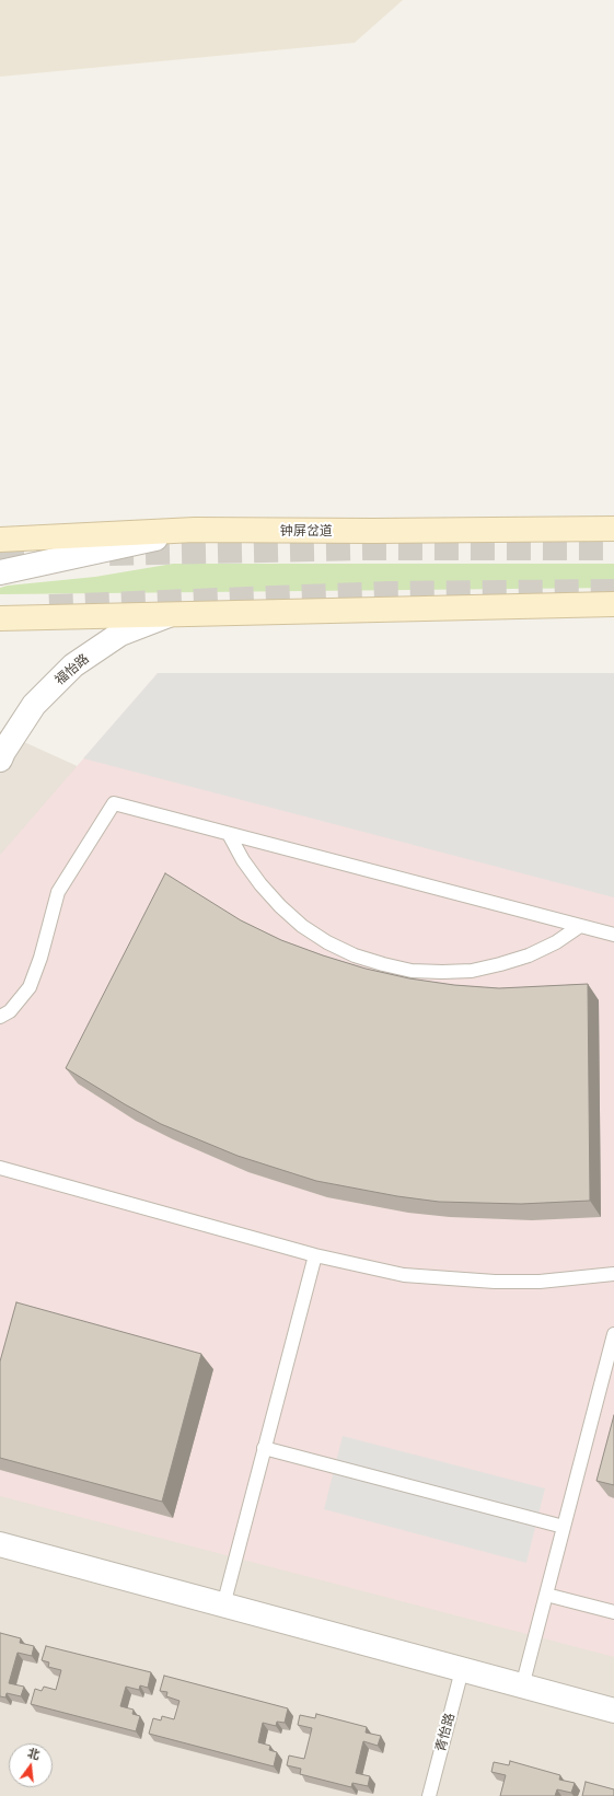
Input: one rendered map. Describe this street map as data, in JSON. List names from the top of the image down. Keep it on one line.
{"streets":{"main road":["钟屏岔道"],"street":["福怡路"],"lane":["青怡路"]},"north":"top"}
